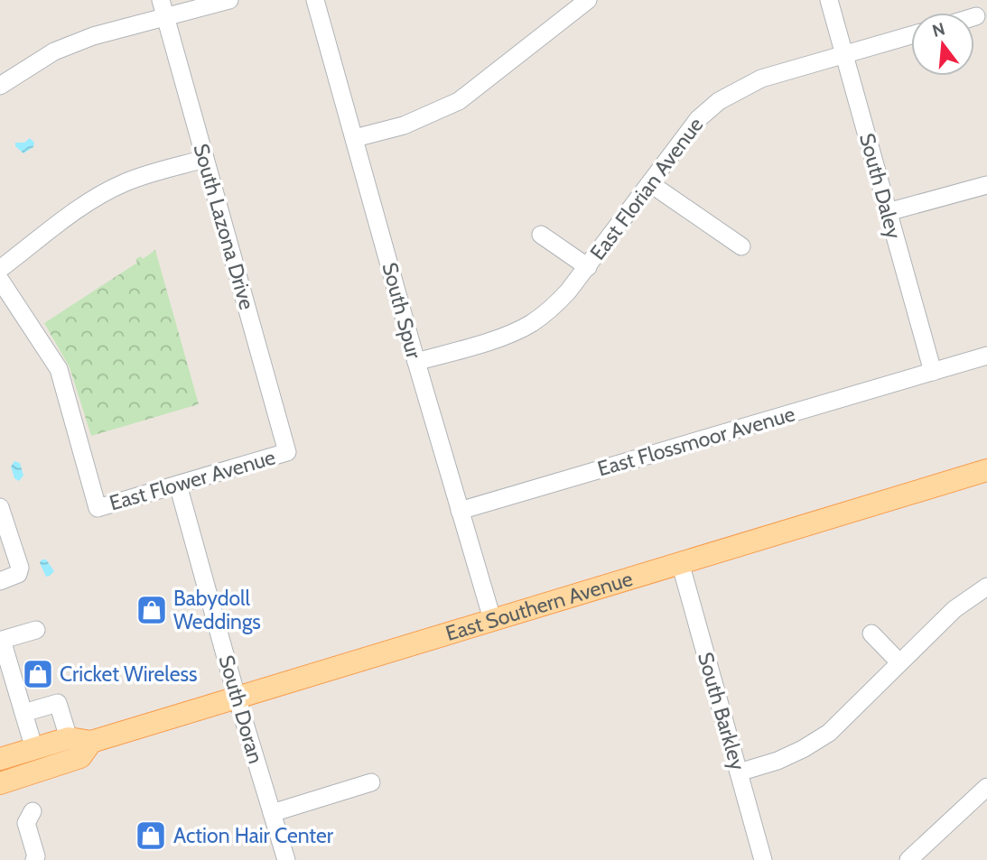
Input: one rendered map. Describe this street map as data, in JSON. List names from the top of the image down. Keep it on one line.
{"streets":{"main road":["East Southern Avenue"],"street":["South Daley","East Florian Avenue","South Lazona Drive","South Spur","East Flossmoor Avenue","East Flower Avenue","South Doran","South Barkley"]},"crossings":[["South Daley","East Florian Avenue"],["South Daley","East Flossmoor Avenue"],["East Florian Avenue","South Spur"],["South Lazona Drive","East Flower Avenue"],["South Spur","East Flossmoor Avenue"],["South Spur","East Southern Avenue"],["East Flower Avenue","South Doran"],["East Southern Avenue","South Doran"],["East Southern Avenue","South Barkley"]],"places":{"shop":["Babydoll Weddings","Cricket Wireless","Action Hair Center"]},"north":"top"}
